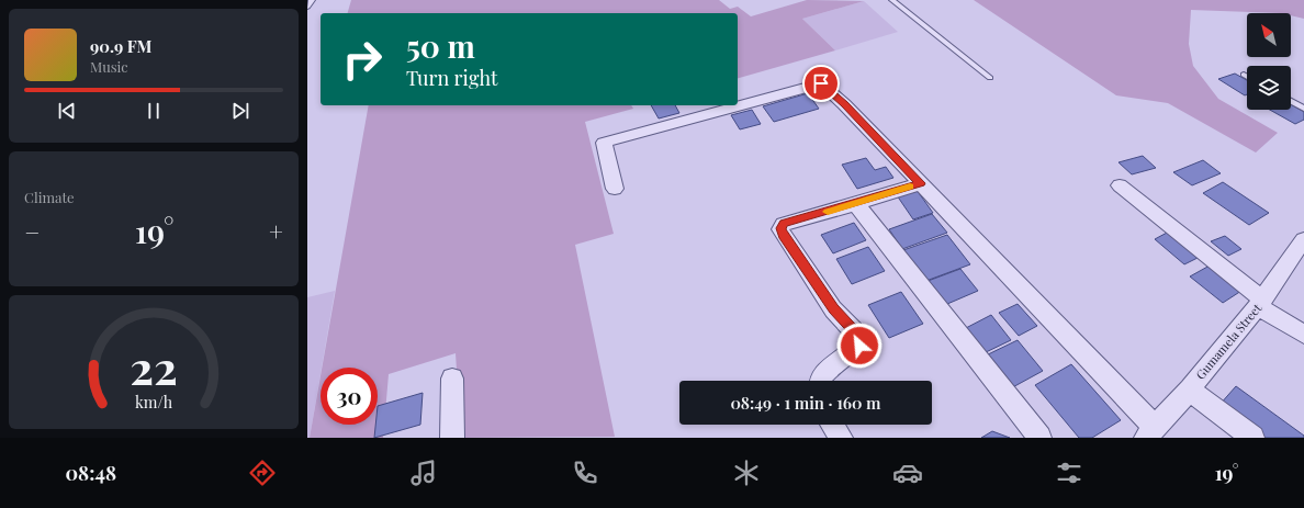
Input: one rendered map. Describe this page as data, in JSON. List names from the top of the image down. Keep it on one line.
{"streets":{"street":["Gumamela Street"]},"north":"top left","page":{"turn":["50 m","Turn right"],"song":["90.9 FM","Music"],"tile":"Climate","heat":["−","19°","+"],"limit":"30","trip":"08:49 · 1 min · 160 m","tabs":["08:48","19°"],"gauge":["22","km/h"]}}
